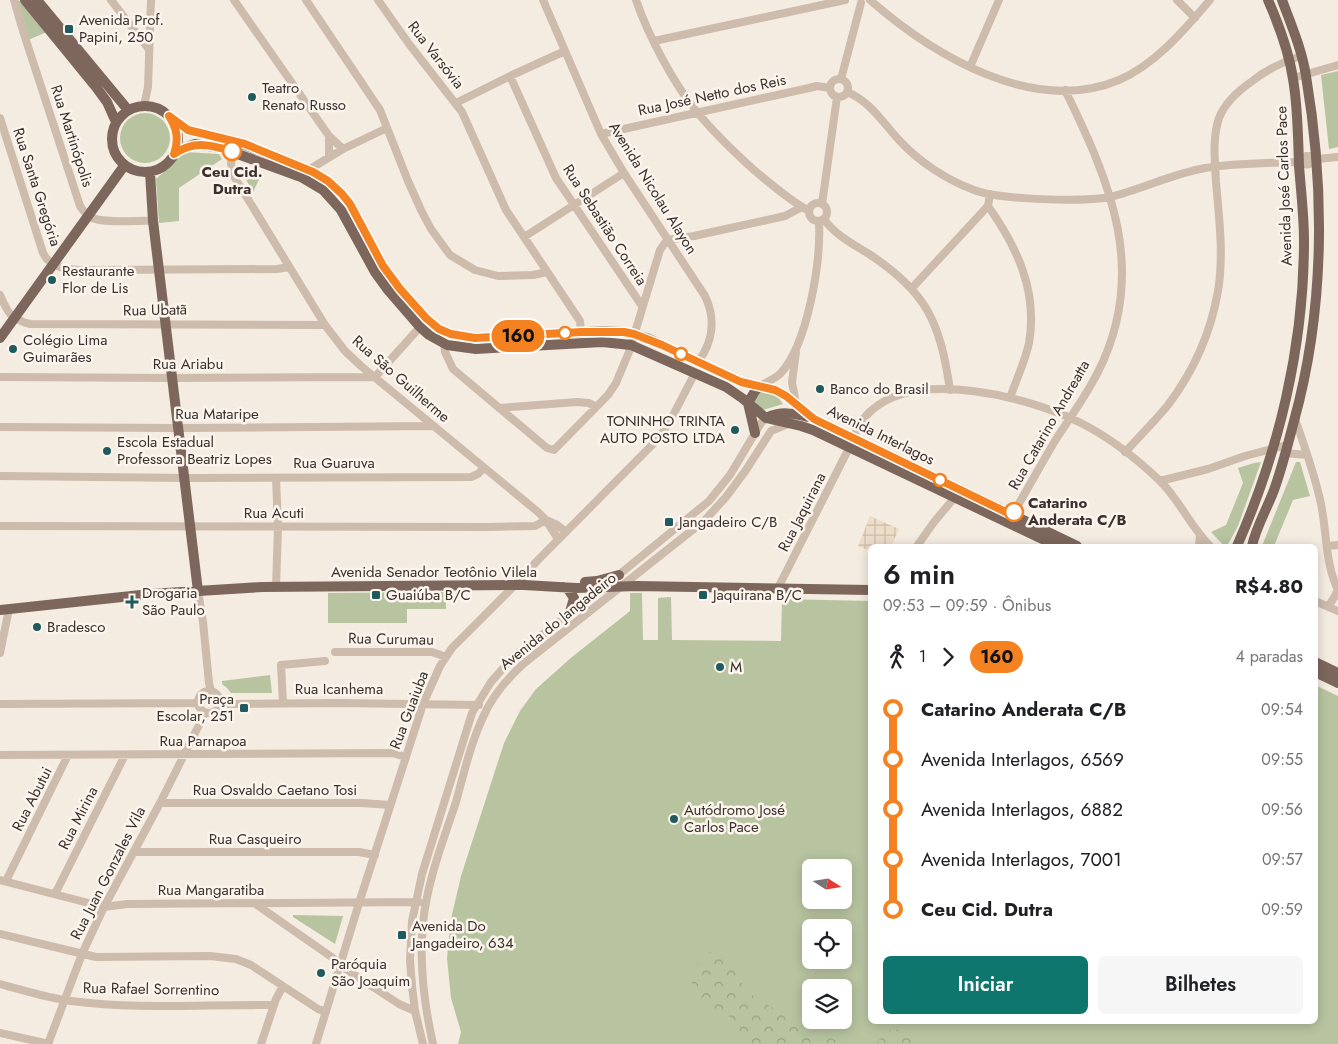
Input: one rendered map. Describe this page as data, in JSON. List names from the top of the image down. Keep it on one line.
{"streets":{"main road":["Avenida José Carlos Pace","Avenida Interlagos","Avenida Senador Teotônio Vilela"],"street":["Rua Varsóvia","Rua José Netto dos Reis","Rua Martinópolis","Rua Santa Gregória","Avenida Nicolau Alayon","Rua Sebastião Correia","Rua Ubatã","Rua Ariabu","Rua São Guilherme","Rua Mataripe","Rua Catarino Andreatta","Rua Guaruva","Rua Jaquirana","Rua Acuti","Avenida do Jangadeiro","Rua Curumau","Rua Icanhema","Rua Guaiuba","Rua Parnapoa","Rua Osvaldo Caetano Tosi","Rua Abutui","Rua Mirina","Rua Casqueiro","Rua Juan Gonzales Vila","Rua Mangaratiba","Rua Rafael Sorrentino"]},"crossings":[["Rua Varsóvia","Avenida Interlagos"],["Rua José Netto dos Reis","Avenida Nicolau Alayon"],["Rua Santa Gregória","Rua São Guilherme"],["Avenida Nicolau Alayon","Avenida Interlagos"],["Rua Ubatã","Rua São Guilherme"],["Rua Ariabu","Rua São Guilherme"],["Rua São Guilherme","Rua Mataripe"],["Rua São Guilherme","Avenida Interlagos"],["Rua São Guilherme","Rua Guaruva"],["Rua São Guilherme","Rua Acuti"],["Rua São Guilherme","Rua Guaiuba"],["Rua Catarino Andreatta","Avenida Interlagos"],["Rua Catarino Andreatta","Rua Jaquirana"],["Avenida Interlagos","Rua Jaquirana"],["Avenida Interlagos","Avenida do Jangadeiro"],["Avenida Interlagos","Rua Guaiuba"],["Rua Jaquirana","Avenida Senador Teotônio Vilela"],["Avenida Senador Teotônio Vilela","Avenida do Jangadeiro"],["Avenida Senador Teotônio Vilela","Rua Guaiuba"],["Avenida do Jangadeiro","Rua Icanhema"],["Avenida do Jangadeiro","Rua Mangaratiba"],["Rua Curumau","Rua Guaiuba"],["Rua Icanhema","Rua Guaiuba"],["Rua Icanhema","Rua Juan Gonzales Vila"],["Rua Guaiuba","Rua Parnapoa"],["Rua Guaiuba","Rua Osvaldo Caetano Tosi"],["Rua Guaiuba","Rua Casqueiro"],["Rua Guaiuba","Rua Mangaratiba"],["Rua Parnapoa","Rua Abutui"],["Rua Parnapoa","Rua Mirina"],["Rua Parnapoa","Rua Juan Gonzales Vila"],["Rua Osvaldo Caetano Tosi","Rua Juan Gonzales Vila"],["Rua Abutui","Rua Mangaratiba"],["Rua Mirina","Rua Mangaratiba"],["Rua Casqueiro","Rua Juan Gonzales Vila"],["Rua Juan Gonzales Vila","Rua Mangaratiba"],["Rua Juan Gonzales Vila","Rua Rafael Sorrentino"]],"places":{"transit":["Avenida Prof. Papini, 250","Jangadeiro C/B","Guaiúba B/C","Jaquirana B/C","Praça Escolar, 251","Avenida Do Jangadeiro, 634"],"other":["Teatro Renato Russo","Ceu Cid. Dutra","Restaurante Flor de Lis","Colégio Lima Guimarães","Banco do Brasil","TONINHO TRINTA AUTO POSTO LTDA","Escola Estadual Professora Beatriz Lopes","Catarino Anderata C/B","Bradesco","M","Autódromo José Carlos Pace","Paróquia São Joaquim"],"health":["Drogaria São Paulo"]},"lines":["bus line 160"],"north":"right","page":{"on_map":"160","heading":["6 min","09:53 – 09:59 · Ônibus","R$4.80"],"legs":["1","160","4 paradas"],"list":[{"name":"Catarino Anderata C/B","value":"09:54"},{"name":"Avenida Interlagos, 6569","value":"09:55"},{"name":"Avenida Interlagos, 6882","value":"09:56"},{"name":"Avenida Interlagos, 7001","value":"09:57"},{"name":"Ceu Cid. Dutra","value":"09:59"}],"buttons":["Iniciar","Bilhetes"]}}
